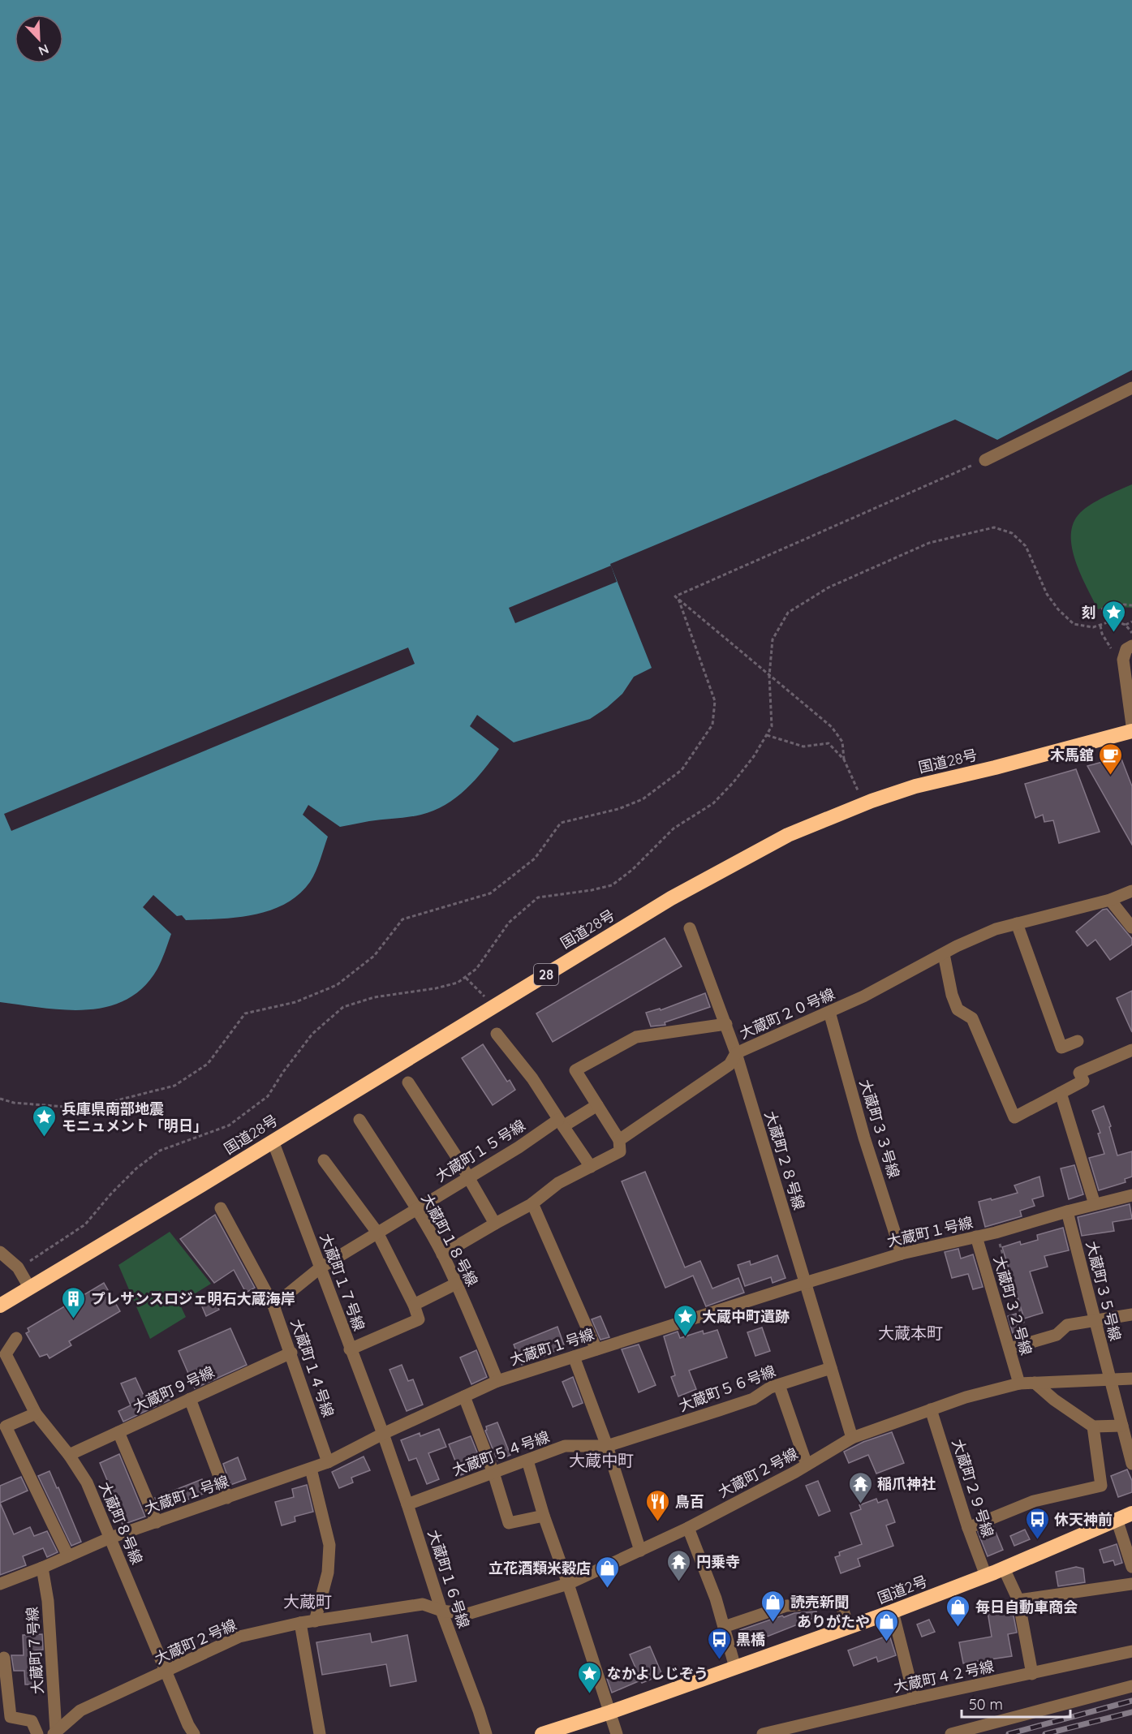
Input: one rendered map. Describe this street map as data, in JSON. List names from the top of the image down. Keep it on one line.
{"streets":{"highway":["国道28号","28","国道2号"],"street":["大蔵町２０号線","大蔵町３３号線","大蔵町１５号線","大蔵町２８号線","大蔵町１号線","大蔵町１８号線","大蔵町１７号線","大蔵町３５号線","大蔵町３２号線","大蔵町１４号線","大蔵町５６号線","大蔵町９号線","大蔵町５４号線","大蔵町２号線","大蔵町２９号線","大蔵町８号線","大蔵町１６号線","大蔵町７号線","大蔵町４２号線"]},"crossings":[["国道28号","大蔵町１７号線"],["大蔵町２０号線","大蔵町３３号線"],["大蔵町２０号線","大蔵町２８号線"],["大蔵町２０号線","大蔵町１８号線"],["大蔵町３３号線","大蔵町１号線"],["大蔵町１５号線","大蔵町１８号線"],["大蔵町１５号線","大蔵町１７号線"],["大蔵町１５号線","大蔵町１４号線"],["大蔵町２８号線","大蔵町１号線"],["大蔵町２８号線","大蔵町５６号線"],["大蔵町２８号線","大蔵町２号線"],["大蔵町１号線","大蔵町１８号線"],["大蔵町１号線","大蔵町１７号線"],["大蔵町１号線","大蔵町３５号線"],["大蔵町１号線","大蔵町３２号線"],["大蔵町１号線","大蔵町１４号線"],["大蔵町１号線","大蔵町８号線"],["大蔵町１号線","大蔵町１６号線"],["大蔵町１号線","大蔵町７号線"],["大蔵町１７号線","大蔵町１６号線"],["大蔵町３５号線","大蔵町２号線"],["大蔵町３２号線","大蔵町２号線"],["大蔵町１４号線","大蔵町９号線"],["大蔵町５６号線","大蔵町５４号線"],["大蔵町９号線","大蔵町８号線"],["大蔵町５４号線","大蔵町１６号線"],["大蔵町２号線","大蔵町２９号線"],["大蔵町２号線","大蔵町８号線"],["大蔵町２号線","大蔵町１６号線"],["大蔵町２号線","大蔵町７号線"],["大蔵町２９号線","国道2号"]],"districts":["大蔵本町","大蔵中町","大蔵町"],"places":{"place":["刻","兵庫県南部地震 モニュメント「明日」","大蔵中町遺跡","なかよしじぞう"],"cafe":["木馬舘"],"building":["プレサンスロジェ明石大蔵海岸"],"temple":["稲爪神社","円乗寺"],"restaurant":["鳥百"],"bus stop":["休天神前","黒橋"],"shop":["立花酒類米穀店","読売新聞","毎日自動車商会","ありがたや"]},"scale_bar":"50 m","north":"bottom right"}
